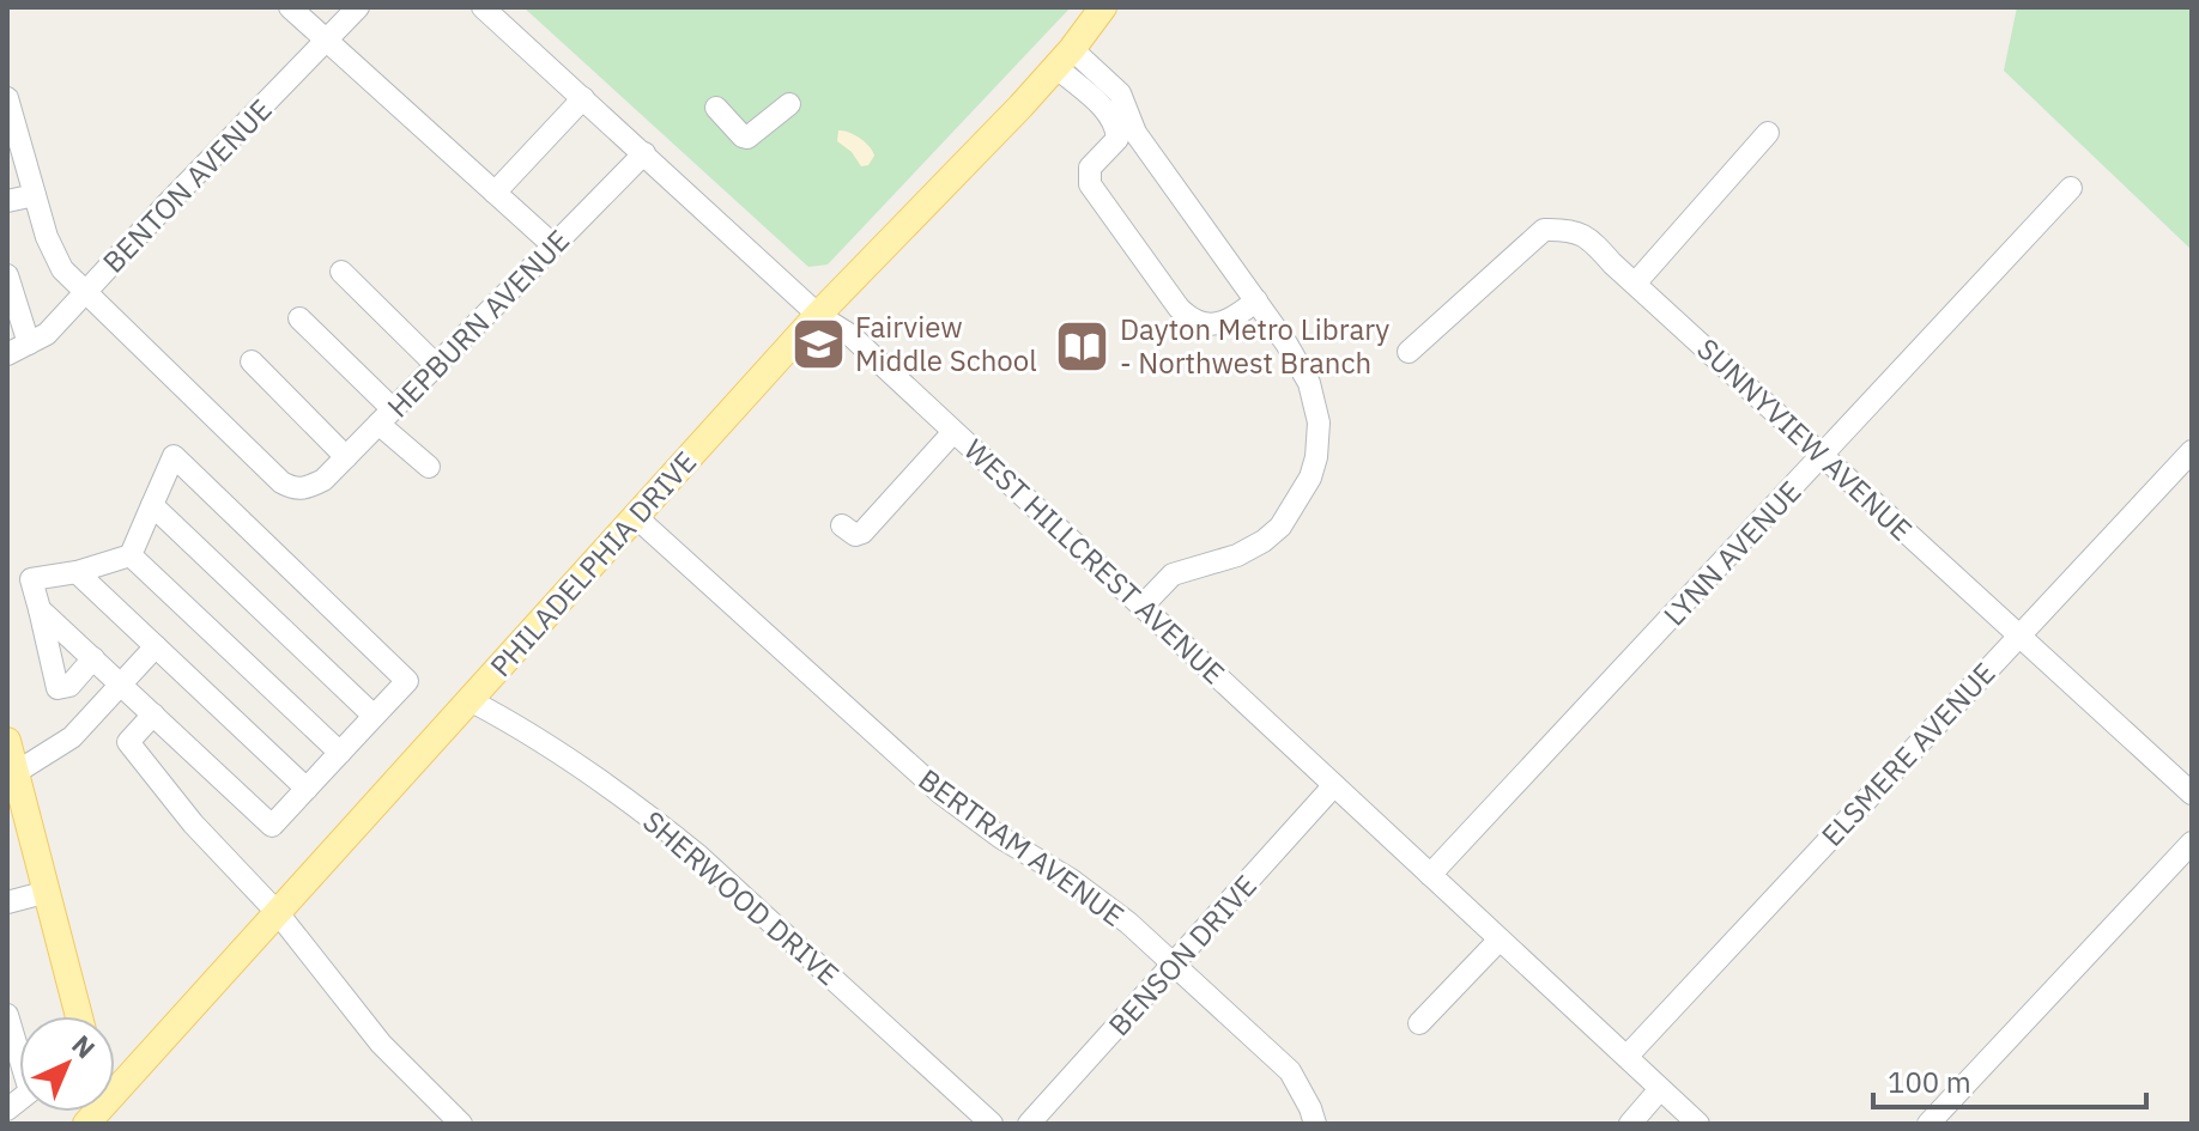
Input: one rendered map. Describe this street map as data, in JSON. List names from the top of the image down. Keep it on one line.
{"streets":{"main road":["PHILADELPHIA DRIVE"],"street":["BENTON AVENUE","HEPBURN AVENUE","SUNNYVIEW AVENUE","LYNN AVENUE","WEST HILLCREST AVENUE","ELSMERE AVENUE","BERTRAM AVENUE","SHERWOOD DRIVE","BENSON DRIVE"]},"crossings":[["BENTON AVENUE","HEPBURN AVENUE"],["HEPBURN AVENUE","WEST HILLCREST AVENUE"],["SUNNYVIEW AVENUE","LYNN AVENUE"],["SUNNYVIEW AVENUE","ELSMERE AVENUE"],["LYNN AVENUE","WEST HILLCREST AVENUE"],["WEST HILLCREST AVENUE","PHILADELPHIA DRIVE"],["WEST HILLCREST AVENUE","ELSMERE AVENUE"],["WEST HILLCREST AVENUE","BENSON DRIVE"],["PHILADELPHIA DRIVE","BERTRAM AVENUE"],["PHILADELPHIA DRIVE","SHERWOOD DRIVE"],["BERTRAM AVENUE","BENSON DRIVE"]],"places":{"school or university":["Fairview Middle School"],"library":["Dayton Metro Library - Northwest Branch"]},"scale_bar":"100 m","north":"top right"}
